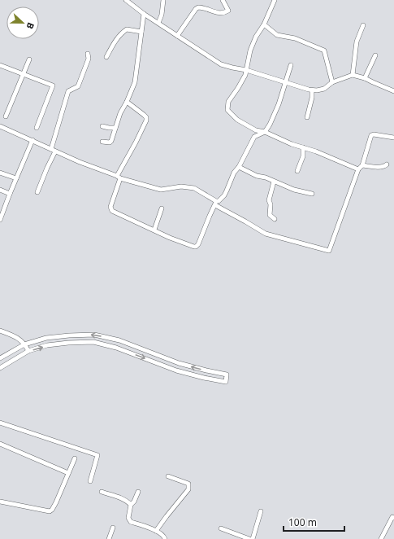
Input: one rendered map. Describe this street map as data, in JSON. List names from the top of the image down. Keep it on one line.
{"scale_bar":"100 m","north":"right"}
